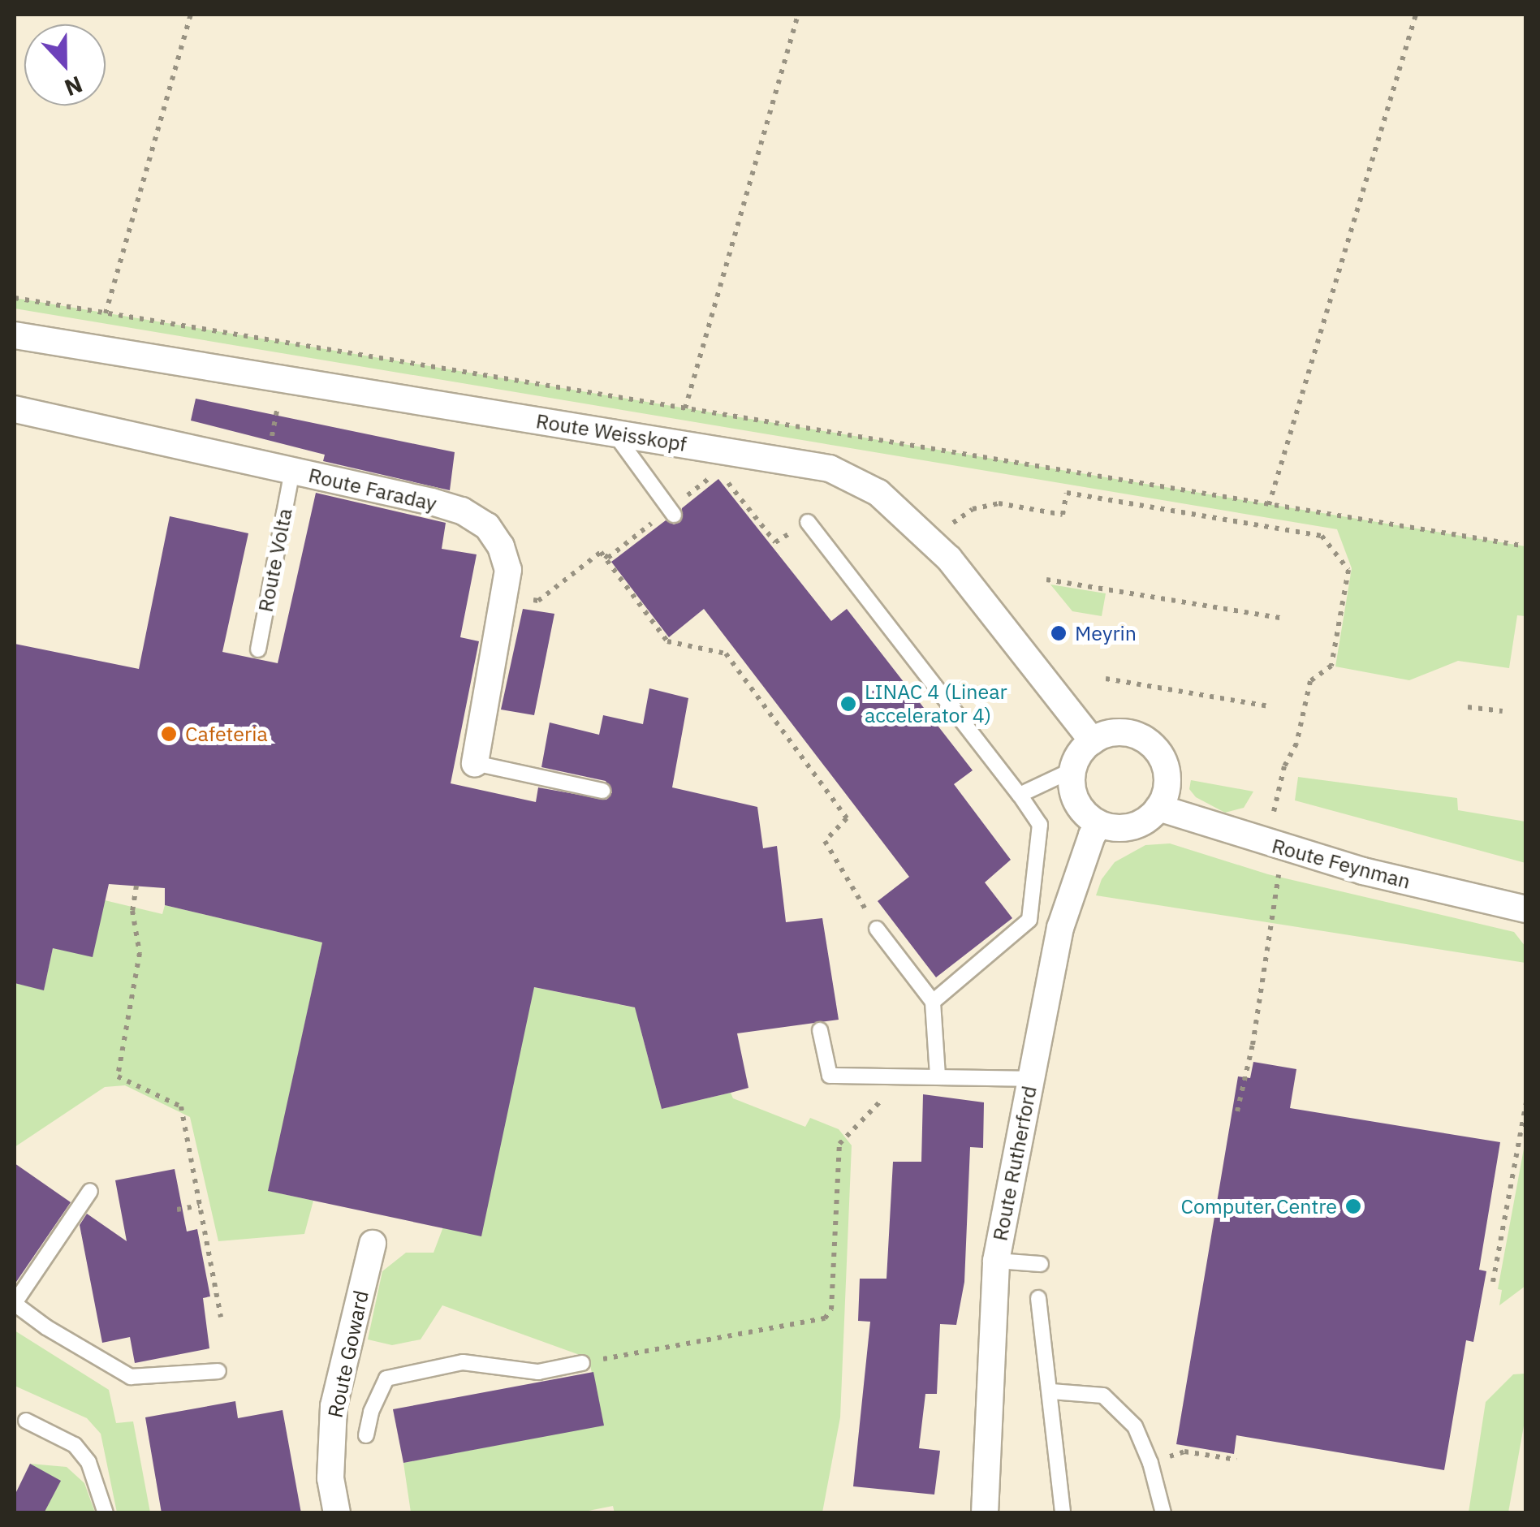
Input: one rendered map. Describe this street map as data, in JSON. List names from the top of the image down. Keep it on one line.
{"streets":{"street":["Route Weisskopf","Route Faraday","Route Feynman","Route Rutherford","Route Goward"],"lane":["Route Volta"]},"crossings":[["Route Weisskopf","Route Feynman"],["Route Weisskopf","Route Rutherford"],["Route Faraday","Route Volta"],["Route Feynman","Route Rutherford"]],"places":["Meyrin","LINAC 4 (Linear accelerator 4)","Cafeteria","Computer Centre"],"north":"bottom"}
